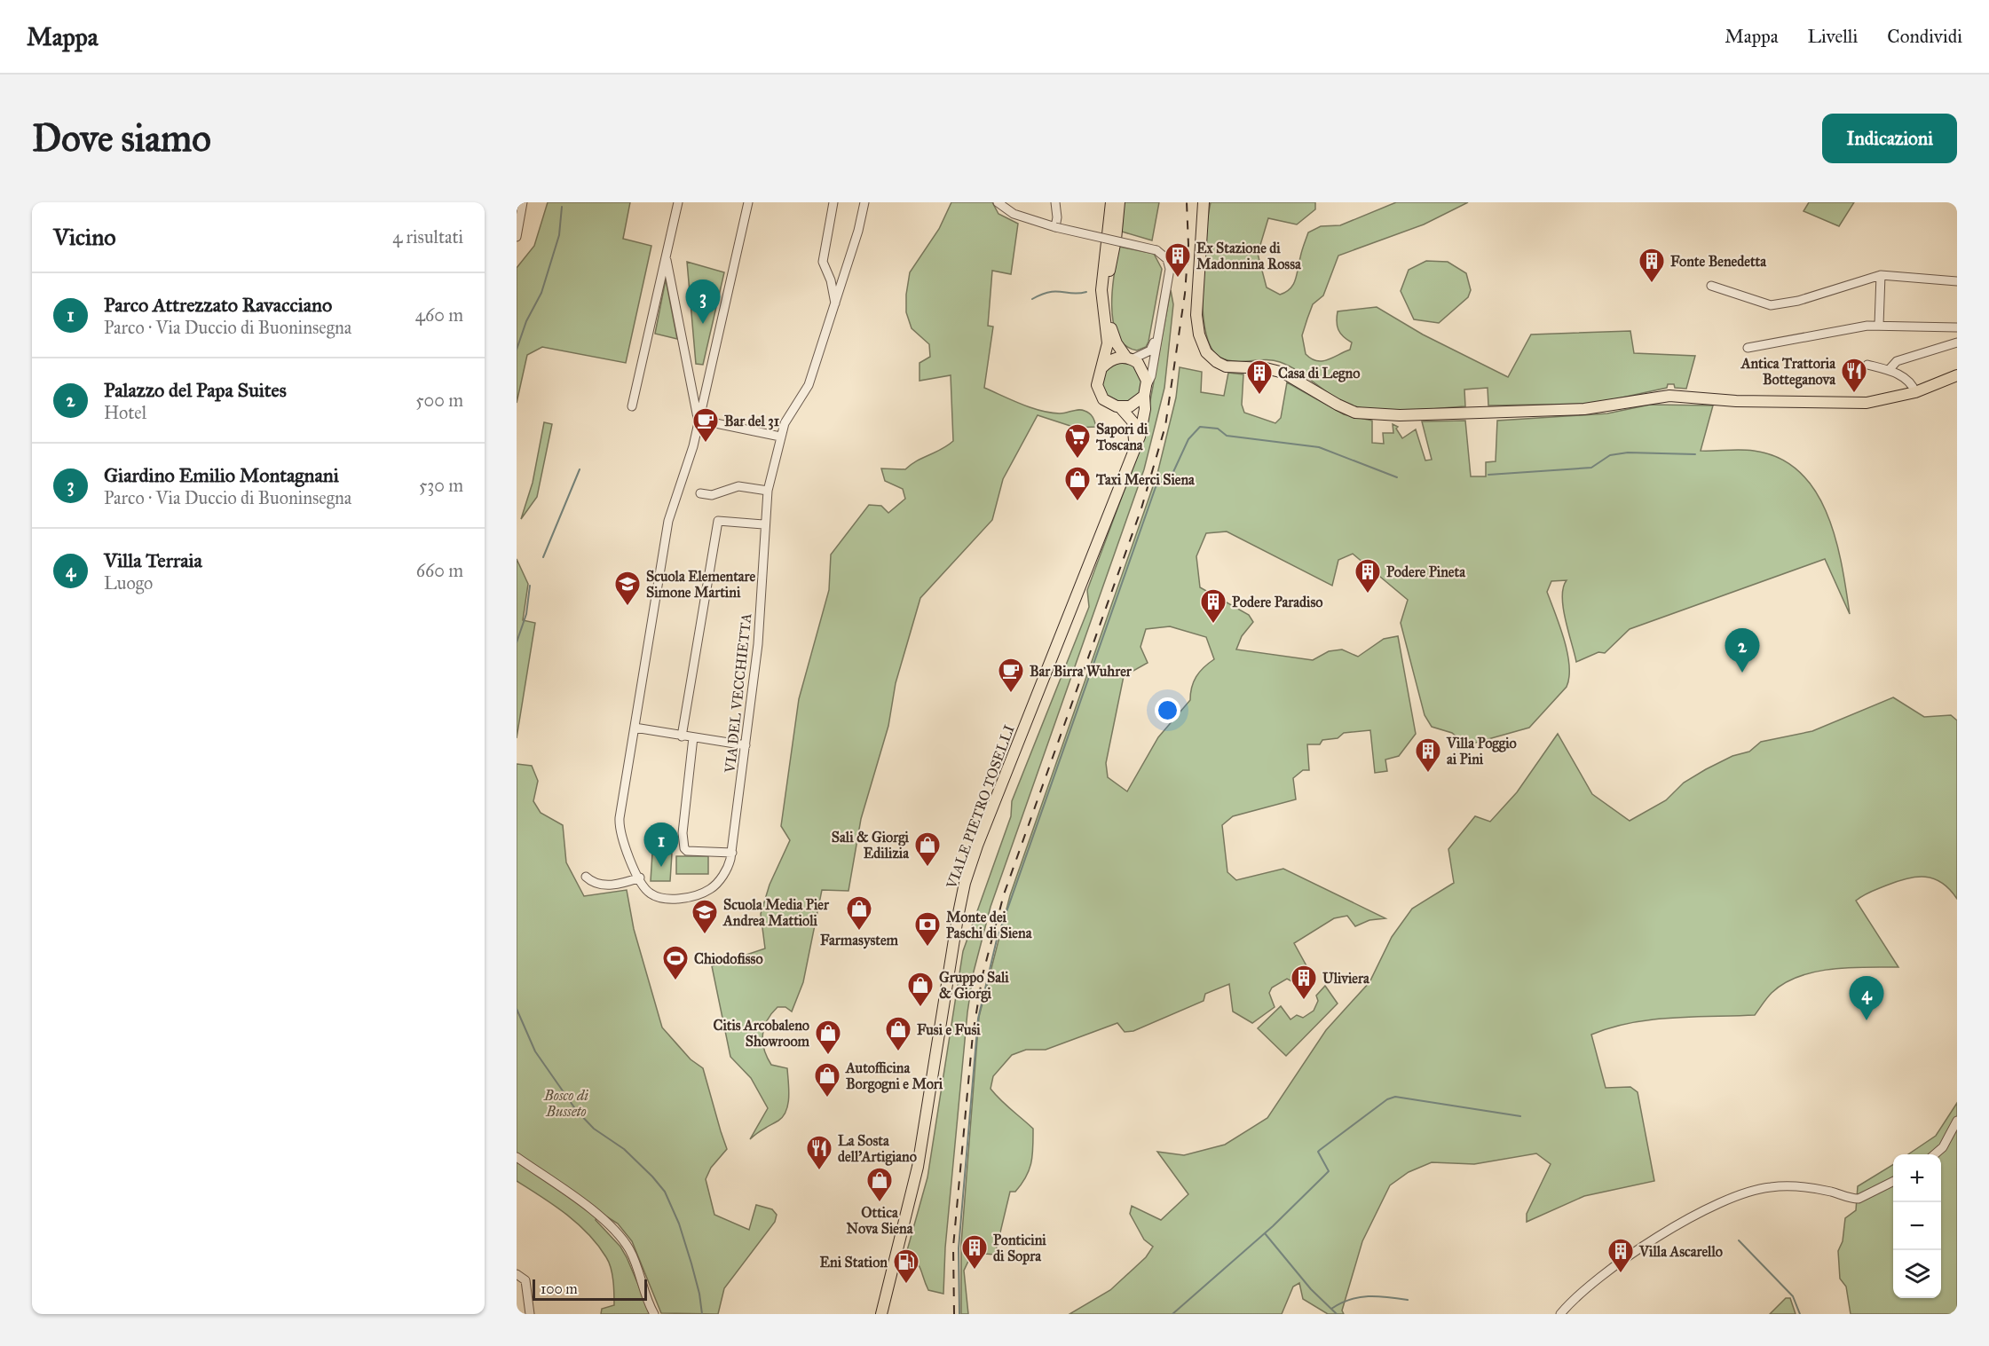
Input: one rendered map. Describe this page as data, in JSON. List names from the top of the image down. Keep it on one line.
{"streets":{"main road":["VIALE PIETRO TOSELLI"],"street":["VIA DEL VECCHIETTA"]},"parks":["Bosco di Busseto"],"places":{"building":["Ex Stazione di Madonnina Rossa","Fonte Benedetta","Casa di Legno","Podere Pineta","Podere Paradiso","Villa Poggio ai Pini","Uliviera","Ponticini di Sopra","Villa Ascarello"],"restaurant":["Antica Trattoria Botteganova","La Sosta dell'Artigiano"],"cafe":["Bar del 31","Bar Birra Wuhrer"],"supermarket":["Sapori di Toscana"],"shop":["Taxi Merci Siena","Sali & Giorgi Edilizia","Farmasystem","Gruppo Sali & Giorgi","Fusi e Fusi","Citis Arcobaleno Showroom","Autofficina Borgogni e Mori","Ottica Nova Siena"],"school or university":["Scuola Elementare Simone Martini","Scuola Media Pier Andrea Mattioli"],"bank":["Monte dei Paschi di Siena"],"sports":["Chiodofisso"],"fuel station":["Eni Station"]},"scale_bar":"100 m","page":{"header":"Mappa","nav":["Mappa","Livelli","Condividi"],"buttons":"Indicazioni","title":"Dove siamo","heading":["Vicino","4 risultati"],"list":[{"mark":"1","name":"Parco Attrezzato Ravacciano","note":"Parco · Via Duccio di Buoninsegna","value":"460 m"},{"mark":"2","name":"Palazzo del Papa Suites","note":"Hotel","value":"500 m"},{"mark":"3","name":"Giardino Emilio Montagnani","note":"Parco · Via Duccio di Buoninsegna","value":"530 m"},{"mark":"4","name":"Villa Terraia","note":"Luogo","value":"660 m"}],"pins":["3","2","1","4"],"map_buttons":["+","−"],"scale":"100 m"}}
